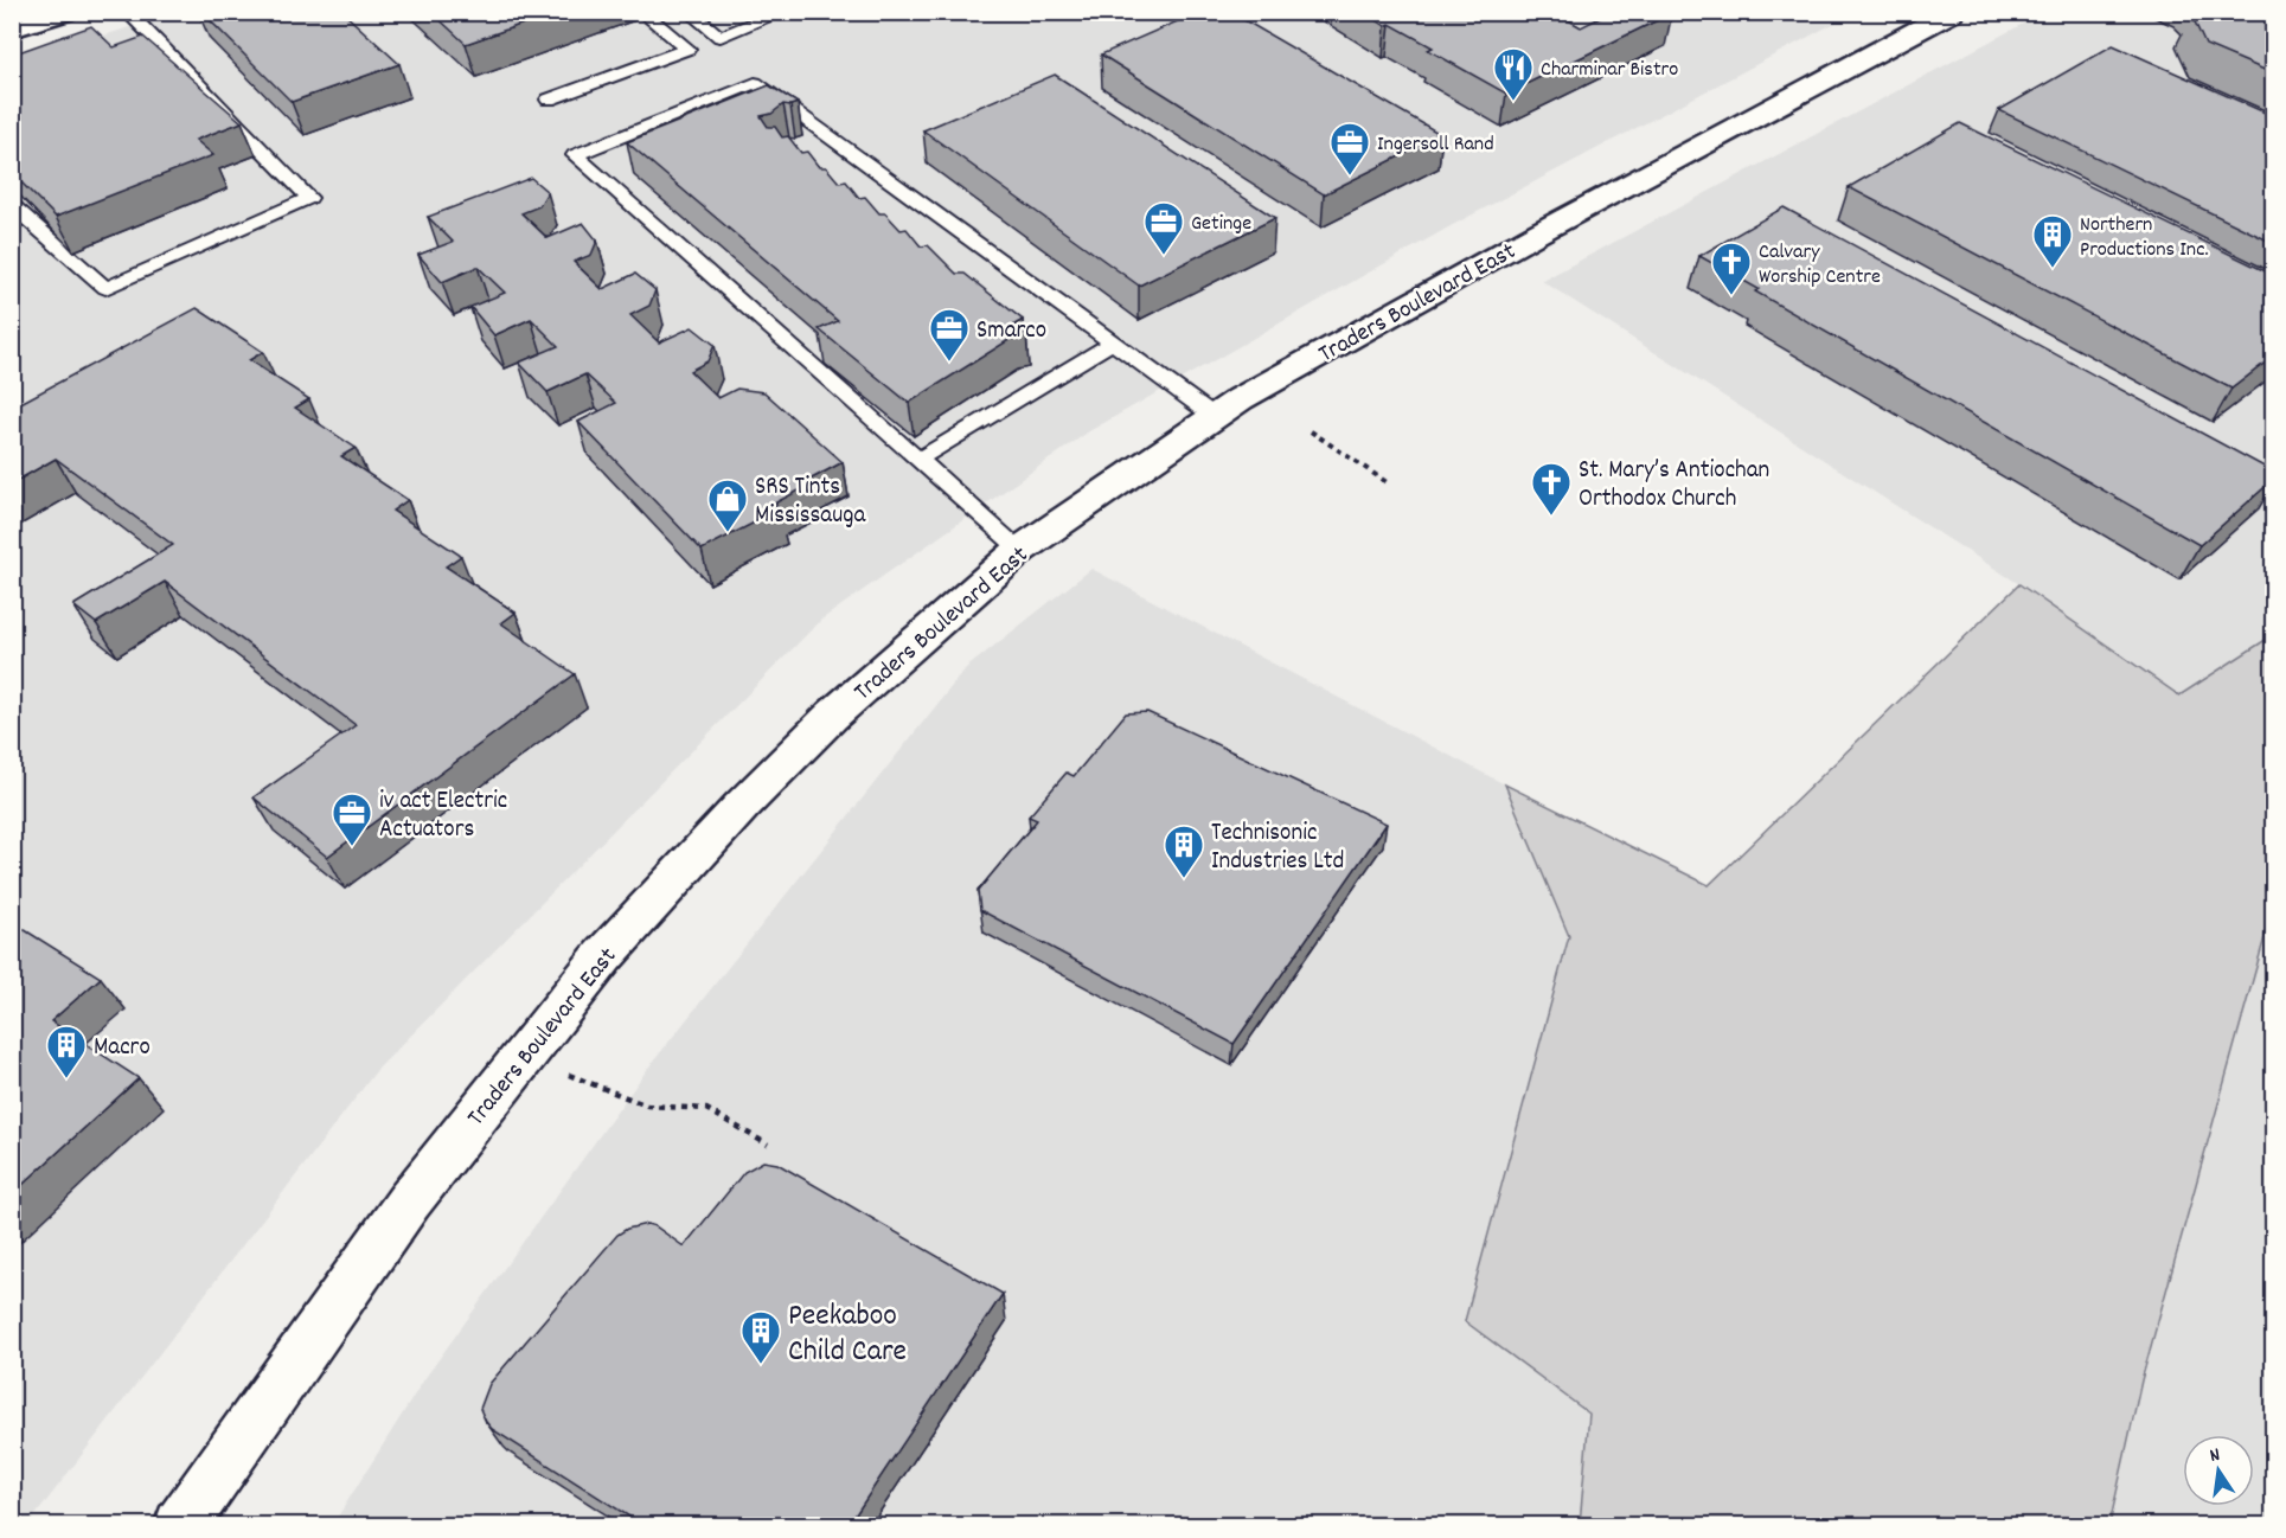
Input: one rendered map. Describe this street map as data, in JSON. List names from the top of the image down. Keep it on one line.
{"streets":{"street":["Traders Boulevard East"]},"places":{"restaurant":["Charminar Bistro"],"office":["Ingersoll Rand","Getinge","Smarco","iv act Electric Actuators"],"building":["Northern Productions Inc.","Technisonic Industries Ltd","Macro","Peekaboo Child Care"],"church":["Calvary Worship Centre","St. Mary’s Antiochan Orthodox Church"],"shop":["SRS Tints Mississauga"]},"north":"top"}
